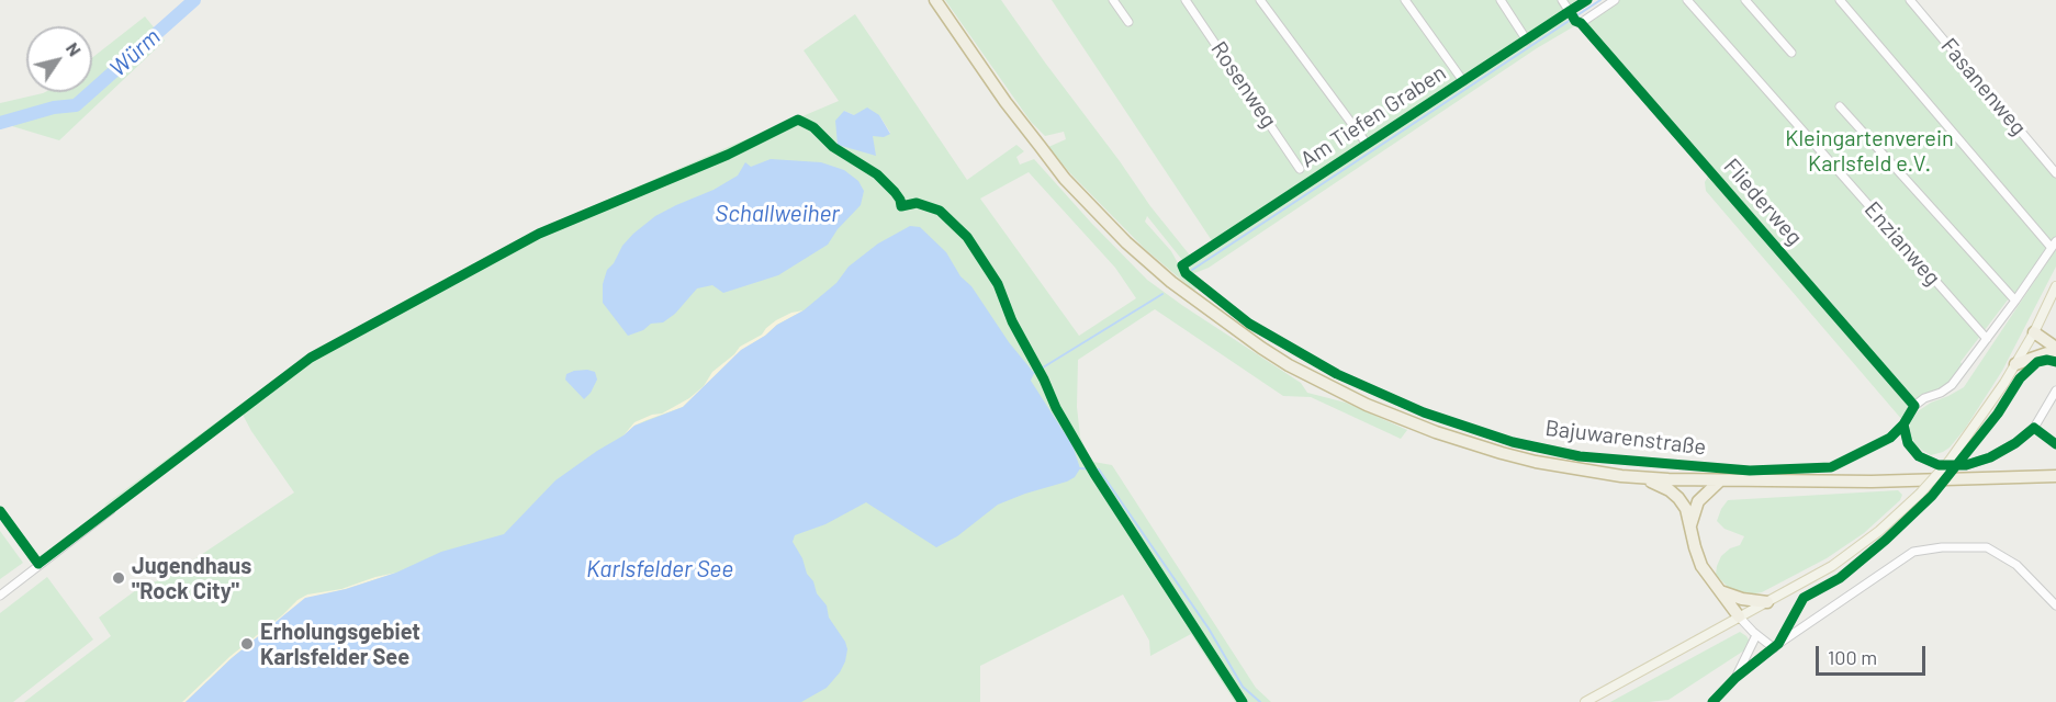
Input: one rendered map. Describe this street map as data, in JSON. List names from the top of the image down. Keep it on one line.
{"streets":{"street":["Rosenweg","Fasanenweg","Fliederweg","Enzianweg"],"cycle path":["Am Tiefen Graben"]},"water":["Würm","Schallweiher","Karlsfelder See"],"parks":["Kleingartenverein Karlsfeld e.V."],"places":["Jugendhaus \"Rock City\"","Erholungsgebiet Karlsfelder See"],"scale_bar":"100 m","north":"top right"}
